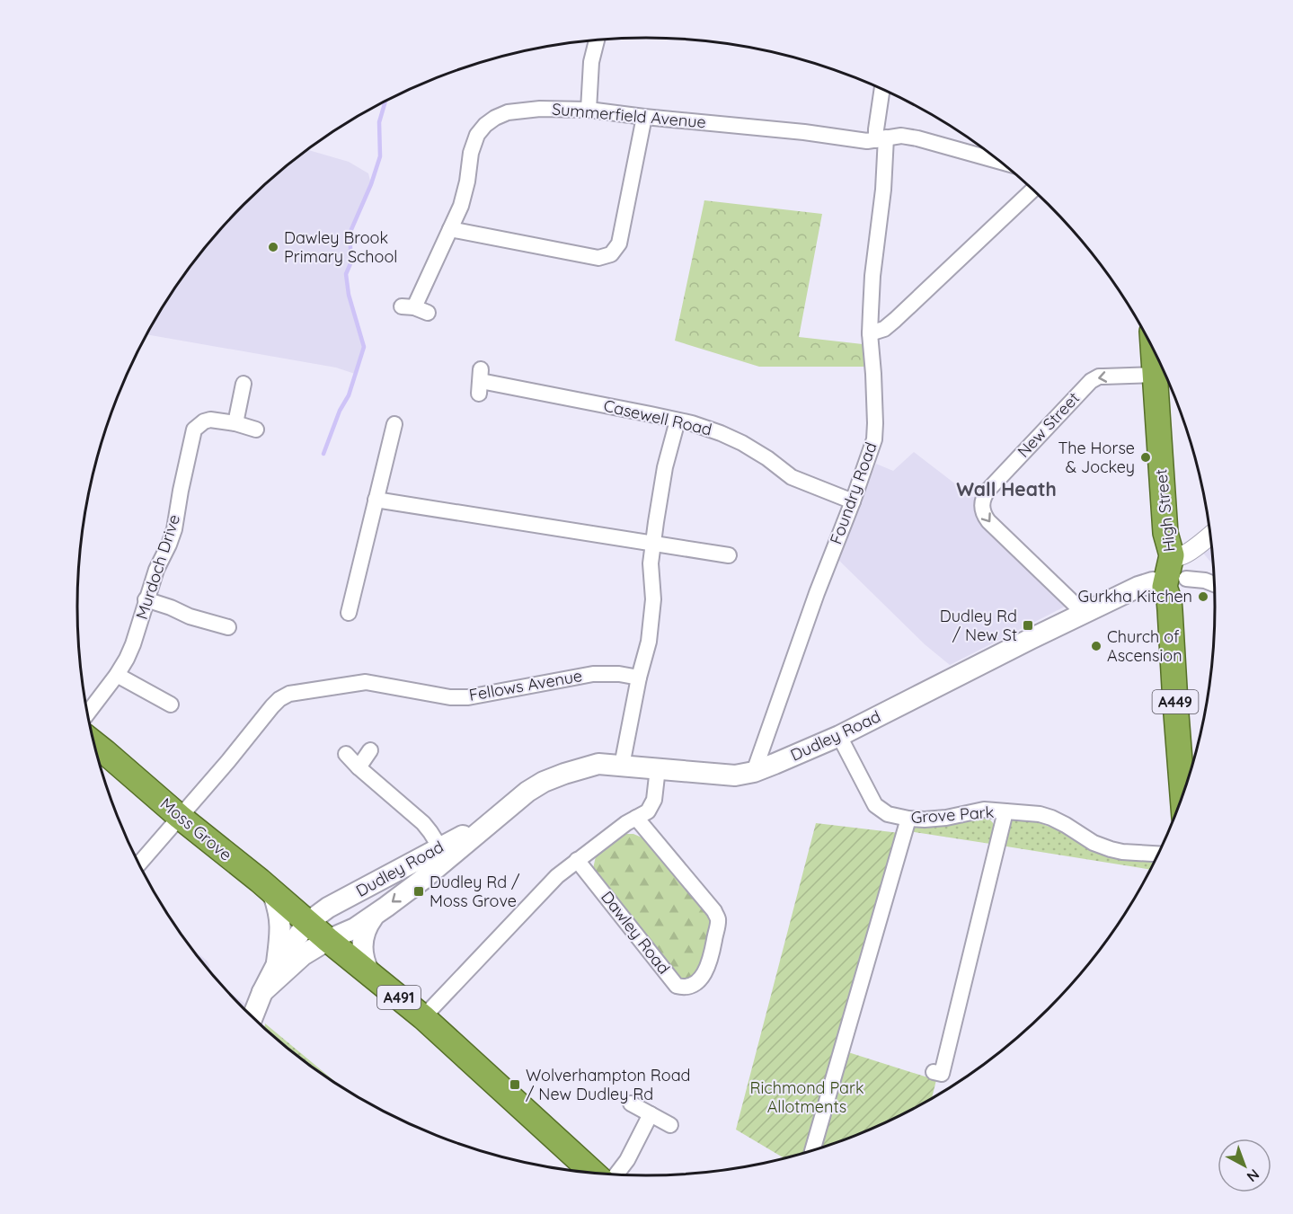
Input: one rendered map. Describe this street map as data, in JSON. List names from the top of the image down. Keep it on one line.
{"streets":{"highway":["High Street","A449","Moss Grove","A491"],"main road":["Dudley Road"],"street":["Summerfield Avenue","Casewell Road","New Street","Foundry Road","Murdoch Drive","Fellows Avenue","Grove Park","Dawley Road"]},"crossings":[["Summerfield Avenue","Foundry Road"],["Casewell Road","Foundry Road"],["New Street","High Street"],["New Street","Dudley Road"],["Foundry Road","Dudley Road"],["High Street","Dudley Road"],["Fellows Avenue","Moss Grove"],["Dudley Road","Grove Park"],["Dudley Road","Moss Grove"],["Dudley Road","A491"],["Moss Grove","A491"]],"districts":["Wall Heath"],"parks":["Richmond Park Allotments"],"places":{"other":["Dawley Brook Primary School","The Horse & Jockey","Gurkha Kitchen","Church of Ascension"],"transit":["Dudley Rd / New St","Dudley Rd / Moss Grove","Wolverhampton Road / New Dudley Rd"]},"north":"bottom right"}
